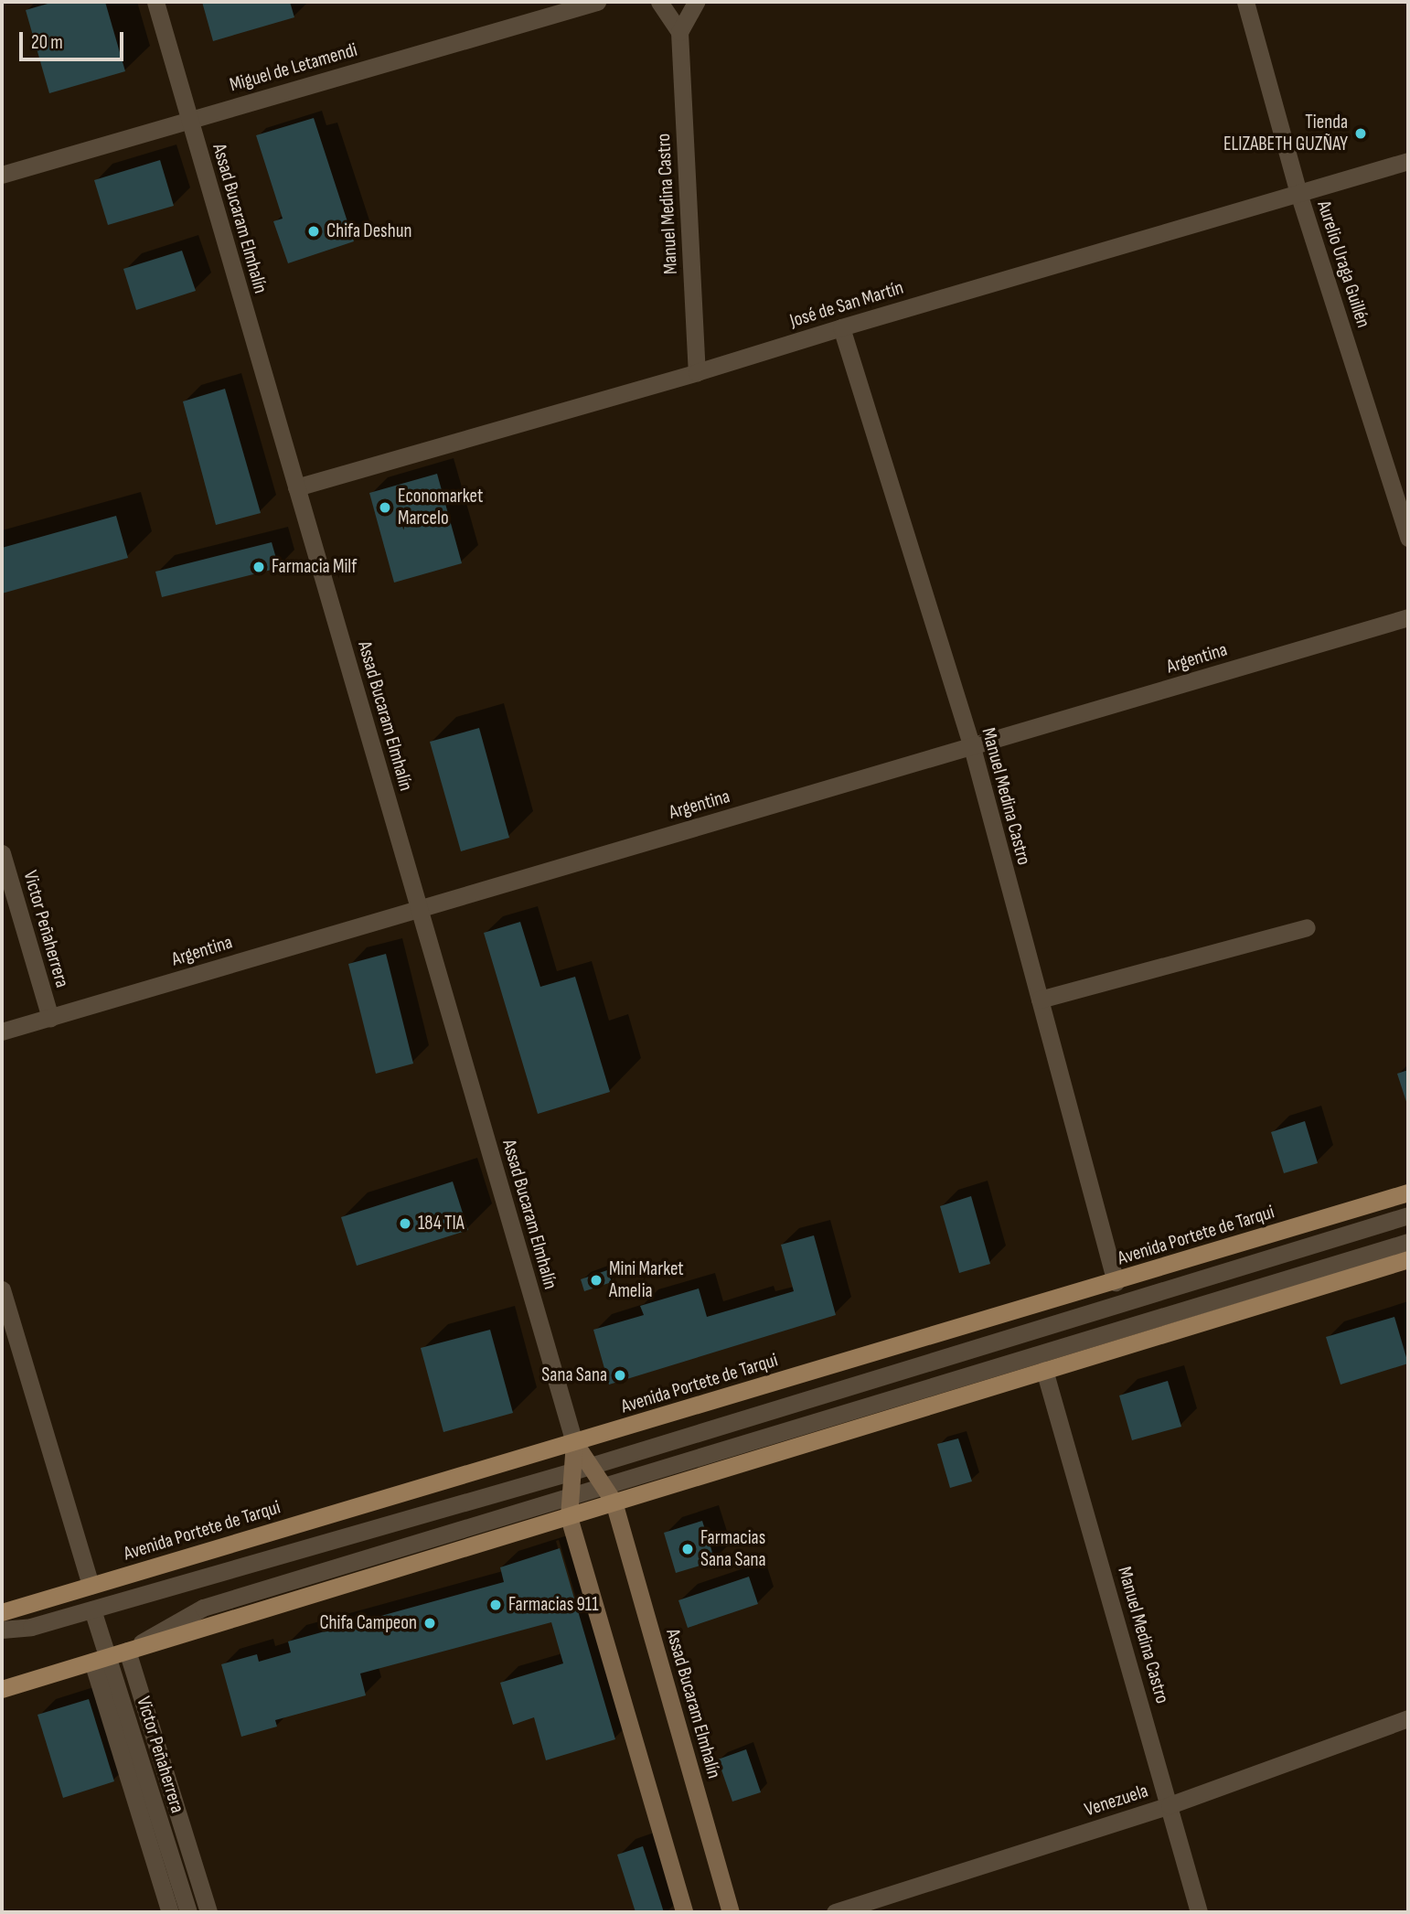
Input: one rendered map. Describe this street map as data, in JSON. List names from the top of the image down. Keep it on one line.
{"streets":{"main road":["Assad Bucaram Elmhalín","Avenida Portete de Tarqui"],"street":["Miguel de Letamendi","Manuel Medina Castro","Aurelio Uraga Guillén","José de San Martín","Argentina","Victor Peñaherrera","Venezuela"]},"crossings":[["Miguel de Letamendi","Assad Bucaram Elmhalín"],["Manuel Medina Castro","José de San Martín"],["Manuel Medina Castro","Argentina"],["Manuel Medina Castro","Avenida Portete de Tarqui"],["Manuel Medina Castro","Venezuela"],["Assad Bucaram Elmhalín","José de San Martín"],["Assad Bucaram Elmhalín","Argentina"],["Assad Bucaram Elmhalín","Avenida Portete de Tarqui"],["Aurelio Uraga Guillén","José de San Martín"],["Argentina","Victor Peñaherrera"]],"places":["Tienda ELIZABETH GUZÑAY","Chifa Deshun","Economarket Marcelo","Farmacia Milf","184 TIA","Mini Market Amelia","Sana Sana","Farmacias Sana Sana","Farmacias 911","Chifa Campeon"],"scale_bar":"20 m"}
